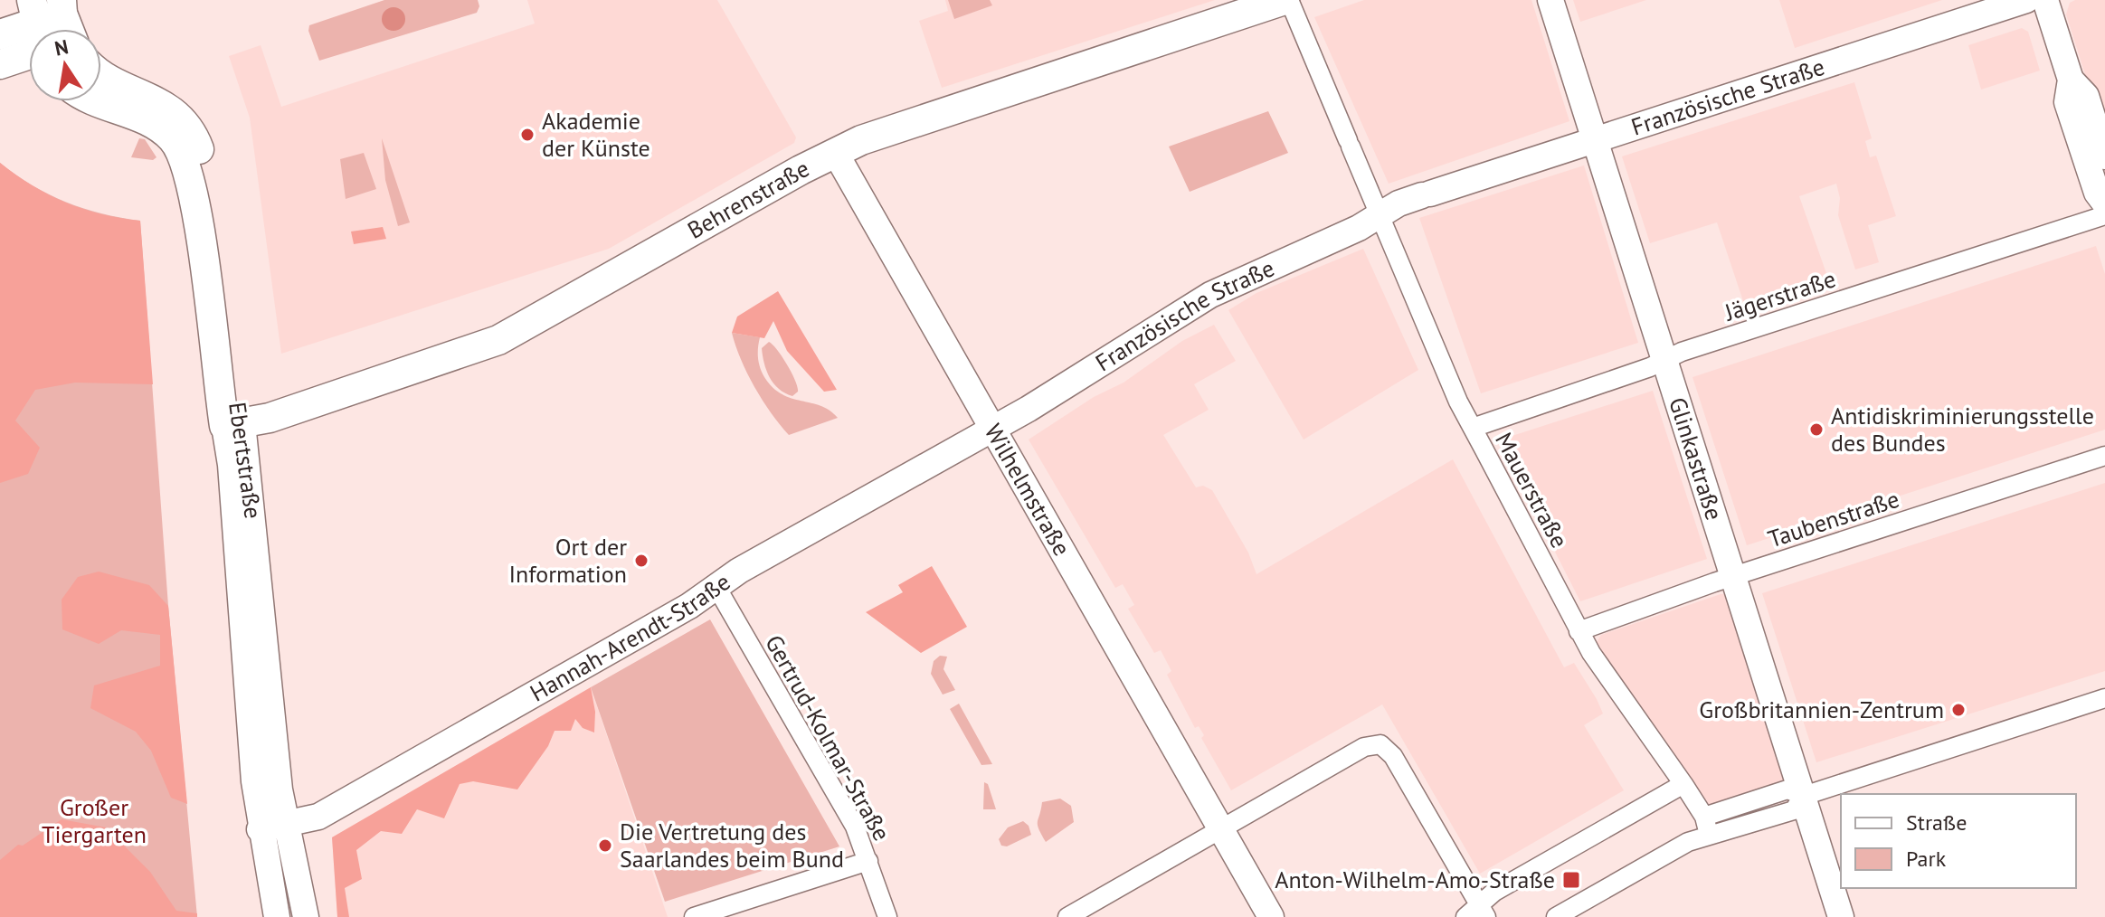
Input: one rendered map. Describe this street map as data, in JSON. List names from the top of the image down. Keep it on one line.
{"streets":{"main road":["Behrenstraße","Ebertstraße"],"street":["Französische Straße","Jägerstraße","Glinkastraße","Wilhelmstraße","Mauerstraße","Taubenstraße","Hannah-Arendt-Straße","Gertrud-Kolmar-Straße"]},"crossings":[["Französische Straße","Glinkastraße"],["Französische Straße","Wilhelmstraße"],["Französische Straße","Mauerstraße"],["Französische Straße","Hannah-Arendt-Straße"],["Behrenstraße","Ebertstraße"],["Behrenstraße","Wilhelmstraße"],["Behrenstraße","Mauerstraße"],["Jägerstraße","Glinkastraße"],["Jägerstraße","Mauerstraße"],["Glinkastraße","Taubenstraße"],["Ebertstraße","Hannah-Arendt-Straße"],["Wilhelmstraße","Hannah-Arendt-Straße"],["Mauerstraße","Taubenstraße"],["Hannah-Arendt-Straße","Gertrud-Kolmar-Straße"]],"parks":["Großer Tiergarten"],"places":{"other":["Akademie der Künste","Antidiskriminierungsstelle des Bundes","Ort der Information","Großbritannien-Zentrum","Die Vertretung des Saarlandes beim Bund"],"transit":["Anton-Wilhelm-Amo-Straße"]},"legend":["Straße","Park"],"north":"top"}
